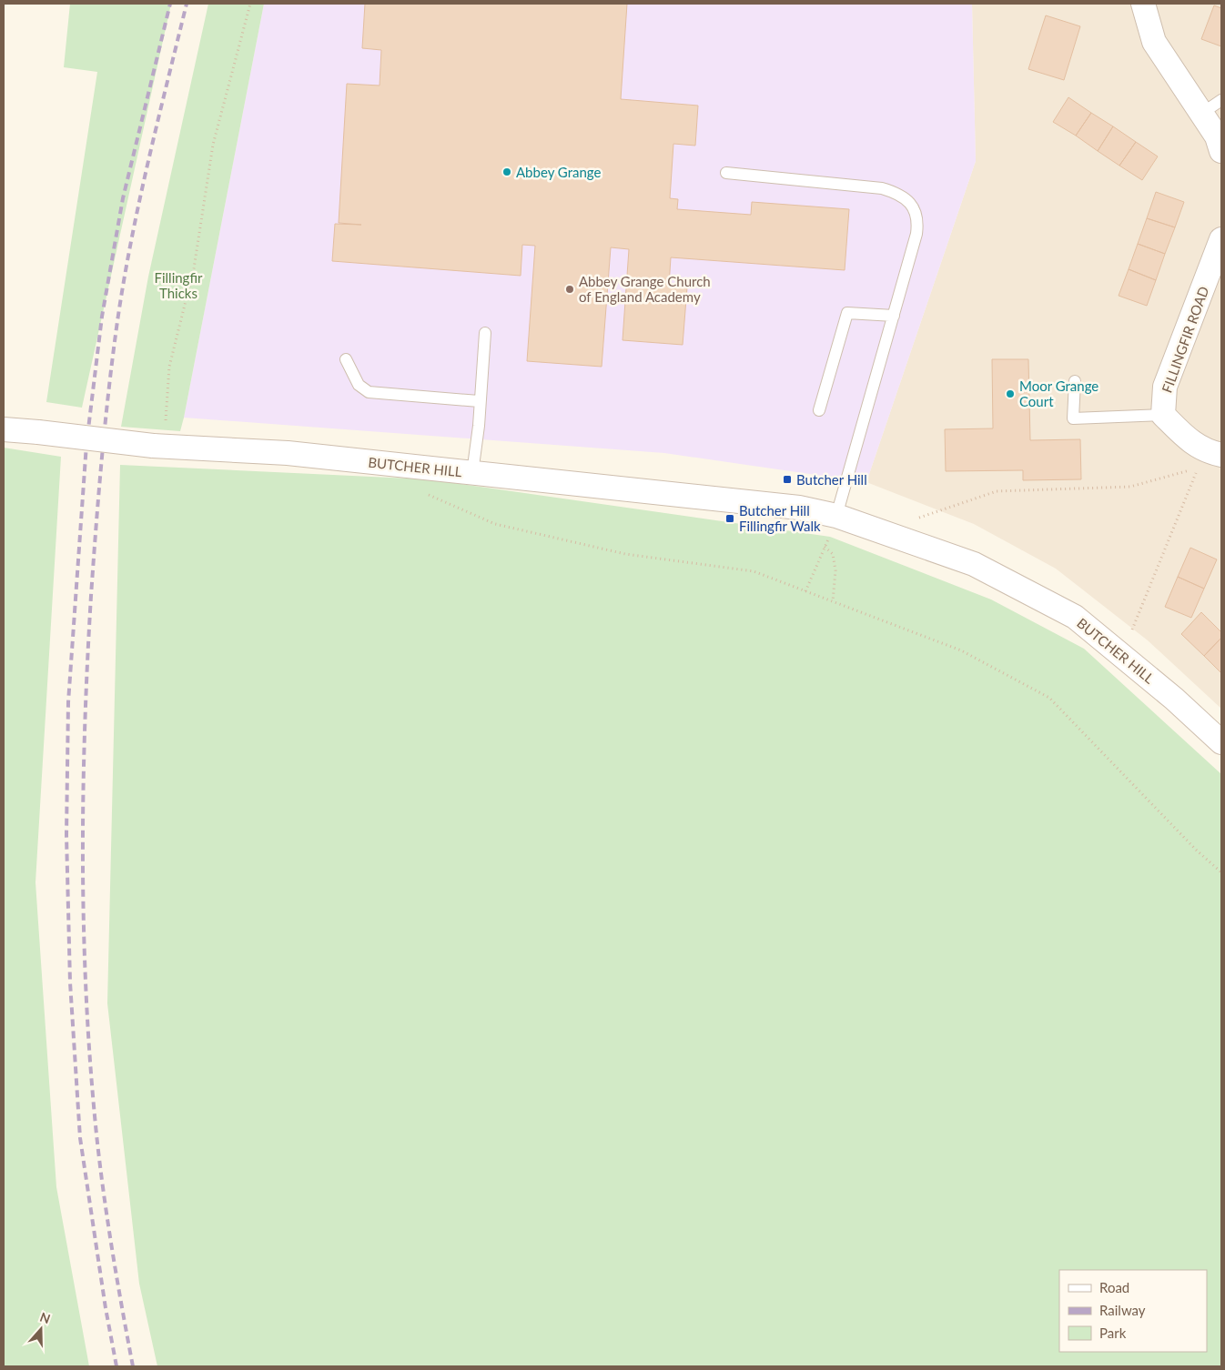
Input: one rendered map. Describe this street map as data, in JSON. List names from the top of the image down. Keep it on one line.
{"streets":{"street":["FILLINGFIR ROAD","BUTCHER HILL"]},"parks":["Fillingfir Thicks"],"places":{"other":["Abbey Grange","Abbey Grange Church of England Academy","Moor Grange Court"],"transit":["Butcher Hill","Butcher Hill Fillingfir Walk"]},"legend":["Road","Railway","Park"],"north":"top"}
